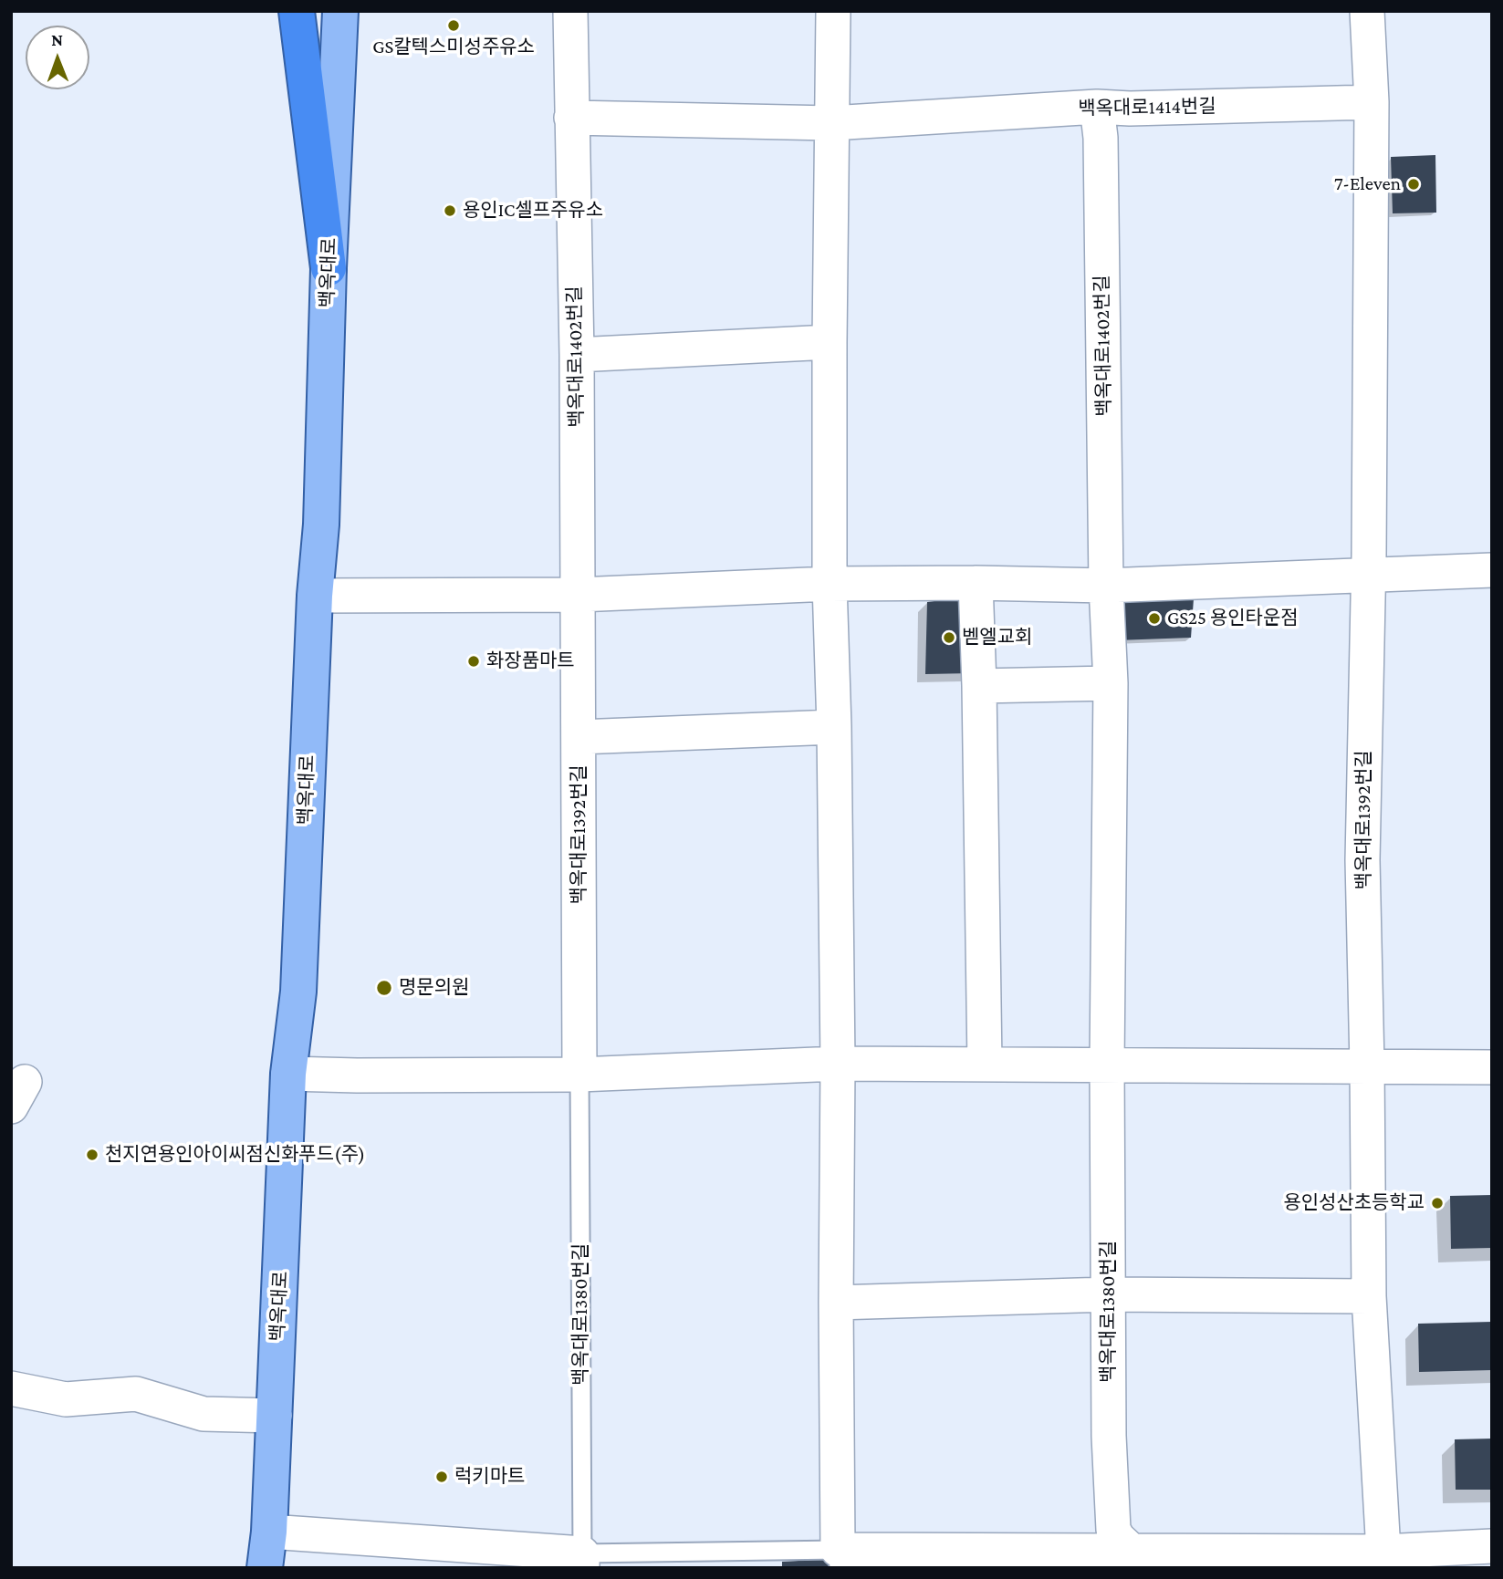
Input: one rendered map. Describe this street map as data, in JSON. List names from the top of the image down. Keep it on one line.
{"streets":{"main road":["백옥대로"],"street":["백옥대로1414번길","백옥대로1402번길","백옥대로1392번길","백옥대로1380번길"]},"crossings":[["백옥대로1414번길","백옥대로1402번길"],["백옥대로1402번길","백옥대로1392번길"],["백옥대로1392번길","백옥대로1380번길"]],"places":["GS칼텍스미성주유소","7-Eleven","용인IC셀프주유소","GS25 용인타운점","벧엘교회","화장품마트","명문의원","천지연용인아이씨점신화푸드(주)","용인성산초등학교","럭키마트"],"north":"top"}
